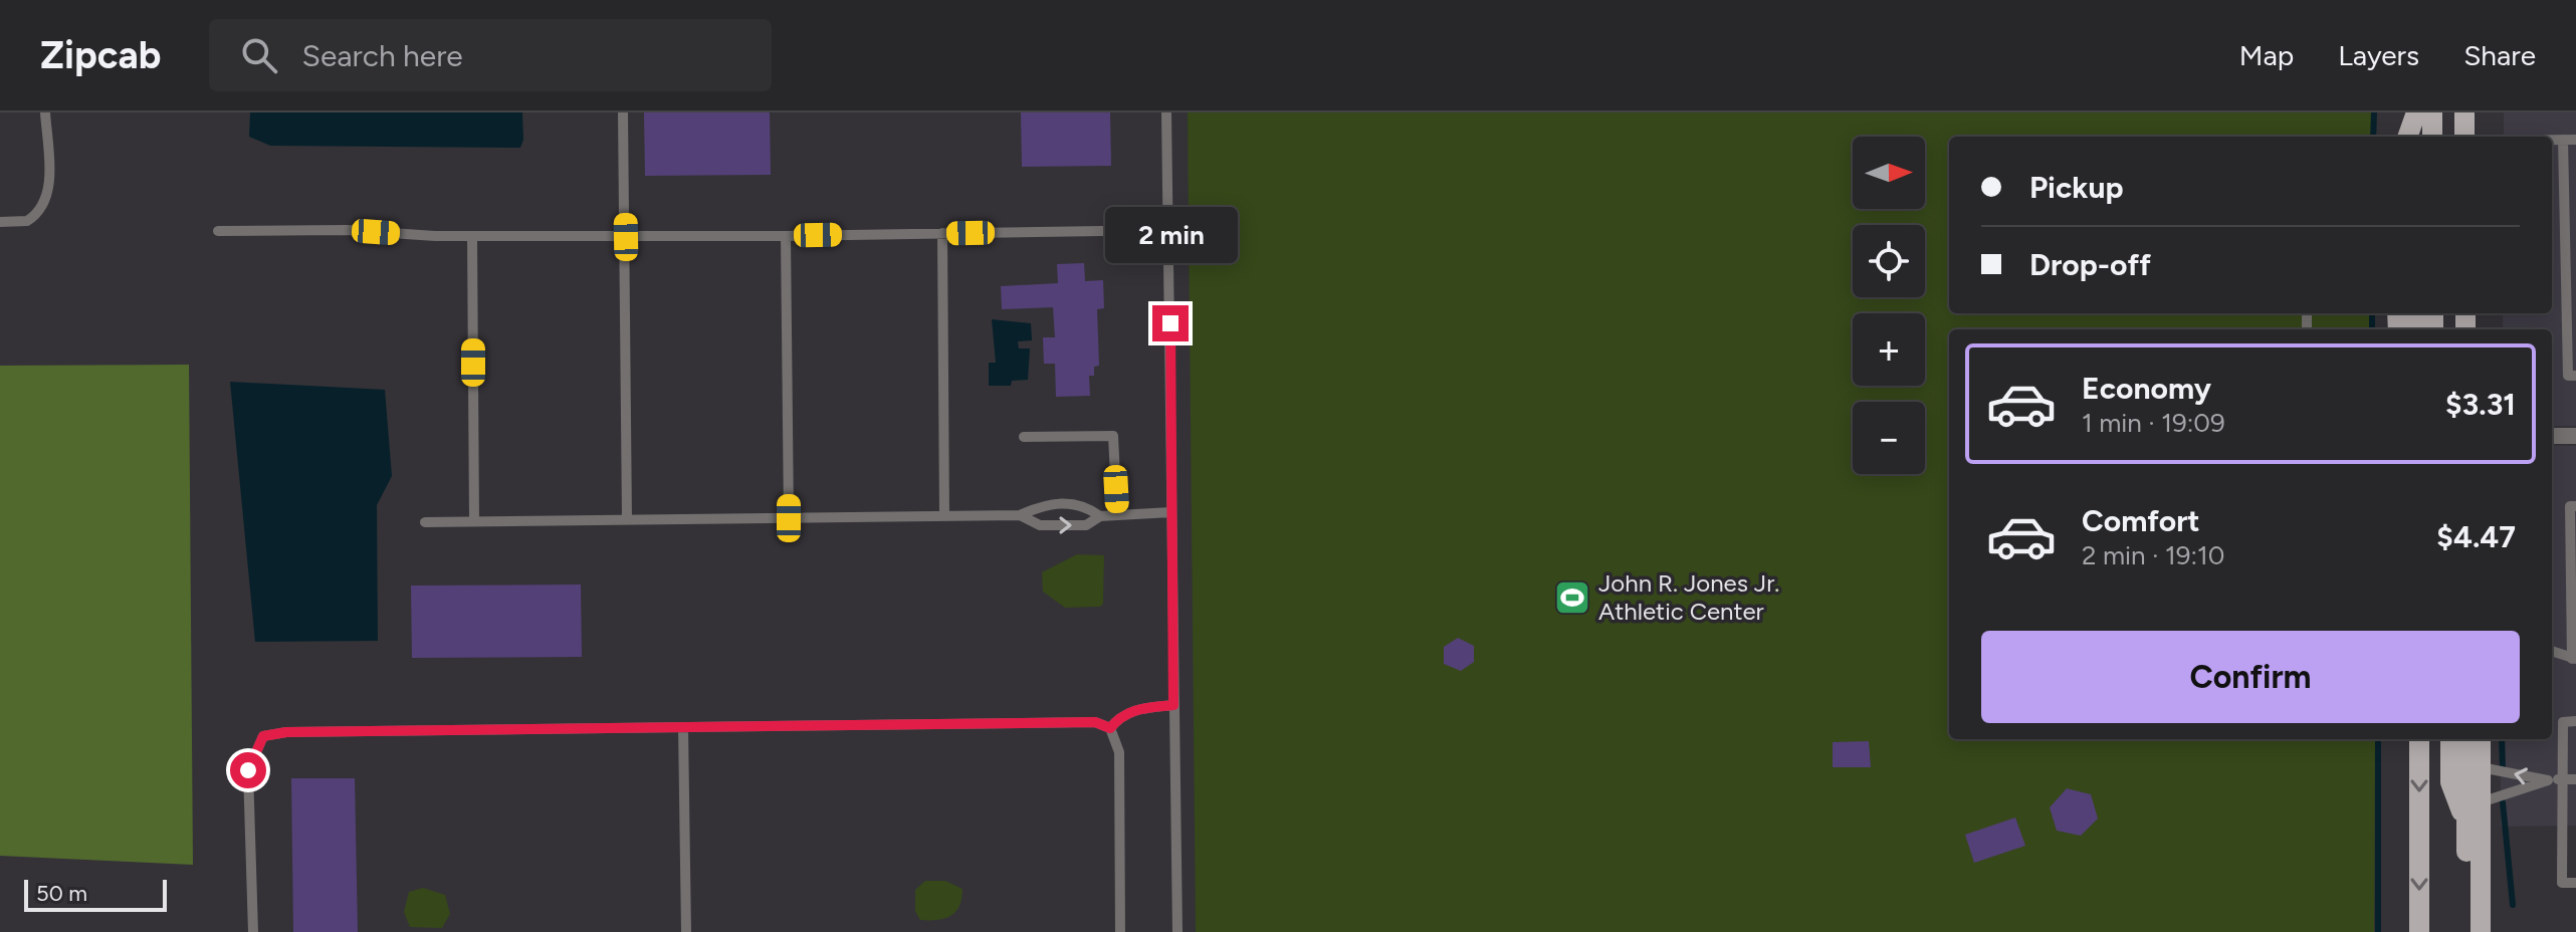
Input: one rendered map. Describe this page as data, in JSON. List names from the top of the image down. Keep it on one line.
{"places":{"sports":["John R. Jones Jr. Athletic Center"]},"scale_bar":"50 m","north":"right","page":{"header":"Zipcab","search":"Search here","nav":["Map","Layers","Share"],"map_buttons":["+","−"],"banner":["Pickup","Drop-off"],"bubble":"2 min","list":[{"name":"Economy","note":"1 min · 19:09","value":"$3.31"},{"name":"Comfort","note":"2 min · 19:10","value":"$4.47"}],"buttons":"Confirm","scale":"50 m"}}
